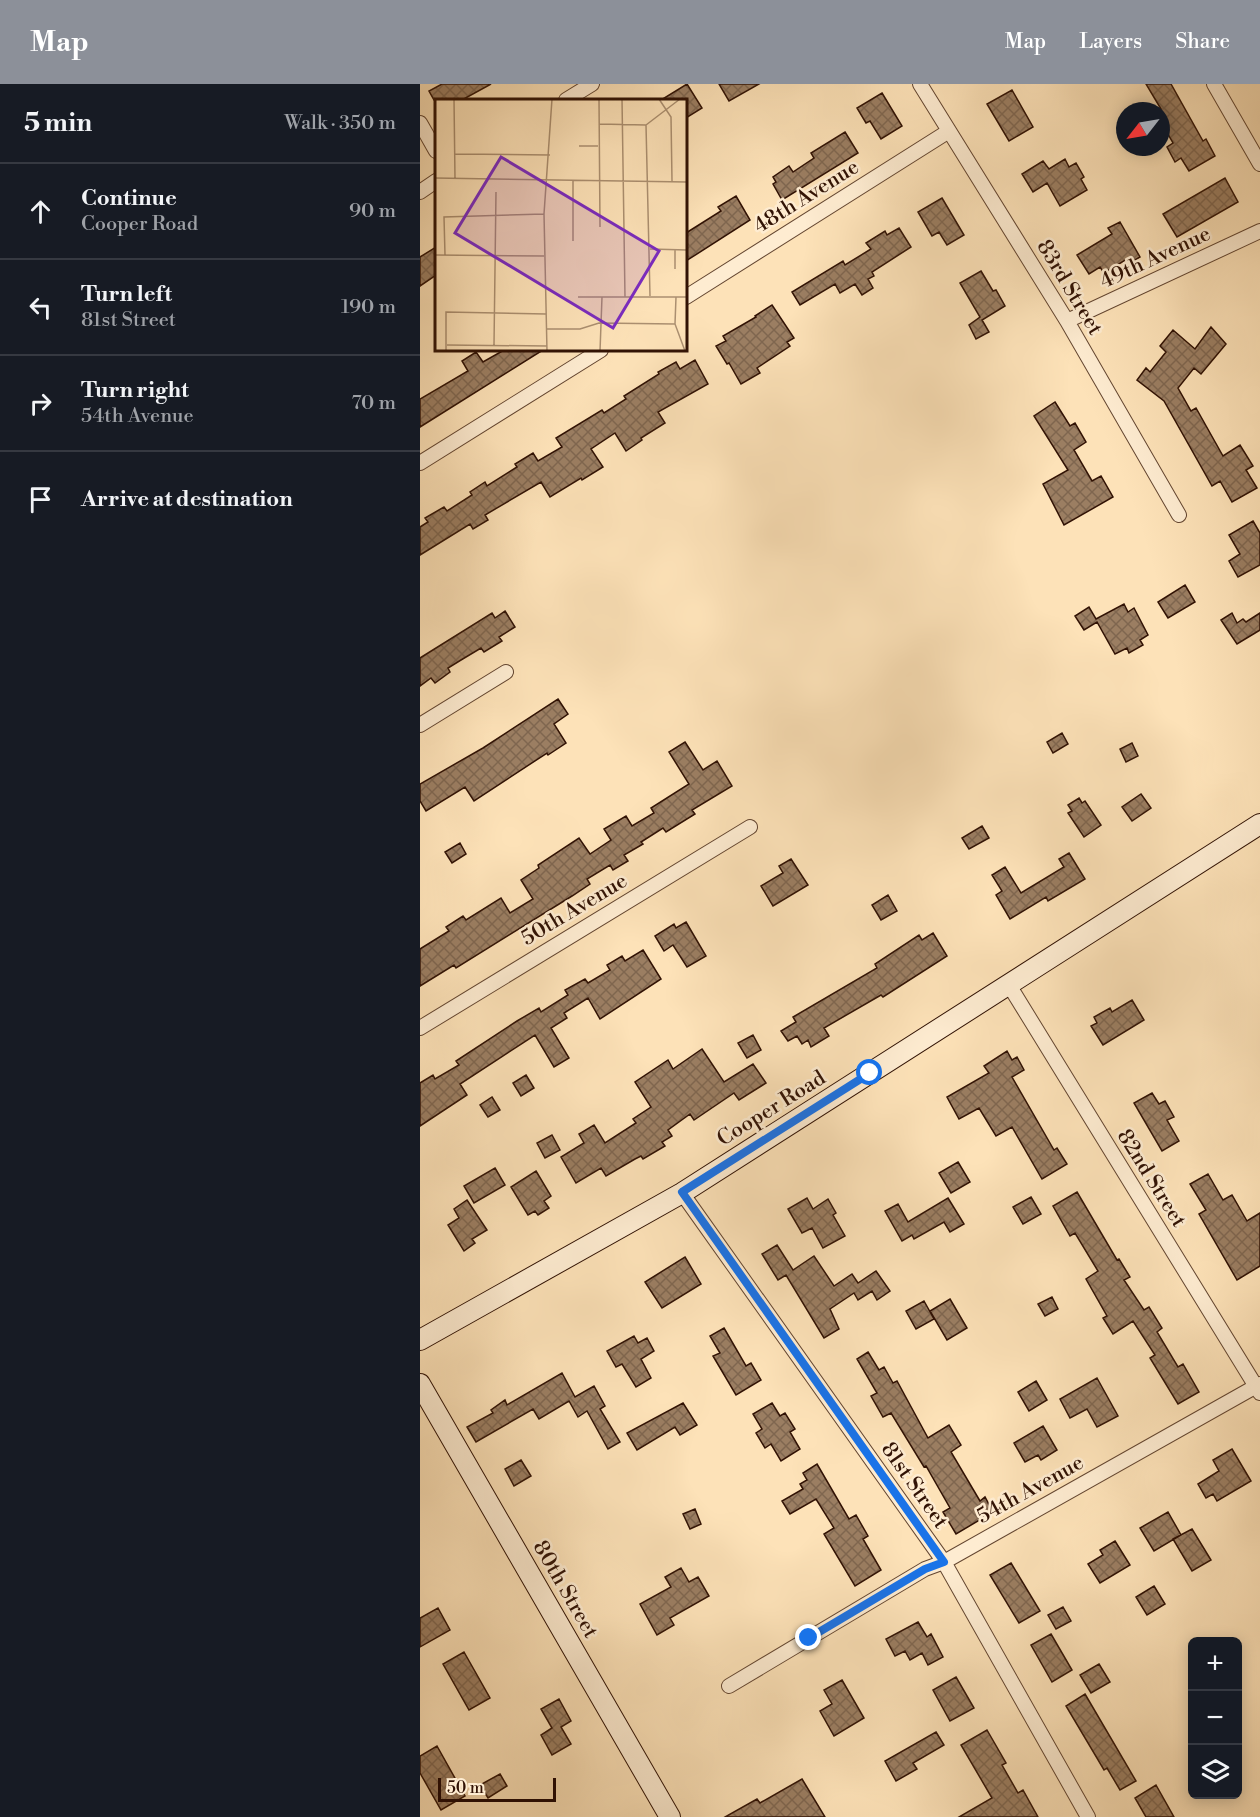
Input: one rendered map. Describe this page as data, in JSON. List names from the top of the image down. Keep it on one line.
{"streets":{"street":["48th Avenue","49th Avenue","83rd Street","50th Avenue","Cooper Road","82nd Street","81st Street","54th Avenue","80th Street"]},"crossings":[["48th Avenue","83rd Street"],["49th Avenue","83rd Street"],["Cooper Road","82nd Street"],["Cooper Road","81st Street"],["82nd Street","54th Avenue"],["81st Street","54th Avenue"]],"scale_bar":"50 m","north":"bottom left","page":{"header":"Map","nav":["Map","Layers","Share"],"heading":["5 min","Walk · 350 m"],"list":[["Continue","Cooper Road","90 m"],["Turn left","81st Street","190 m"],["Turn right","54th Avenue","70 m"],"Arrive at destination"],"map_buttons":["+","−"],"scale":"50 m"}}
